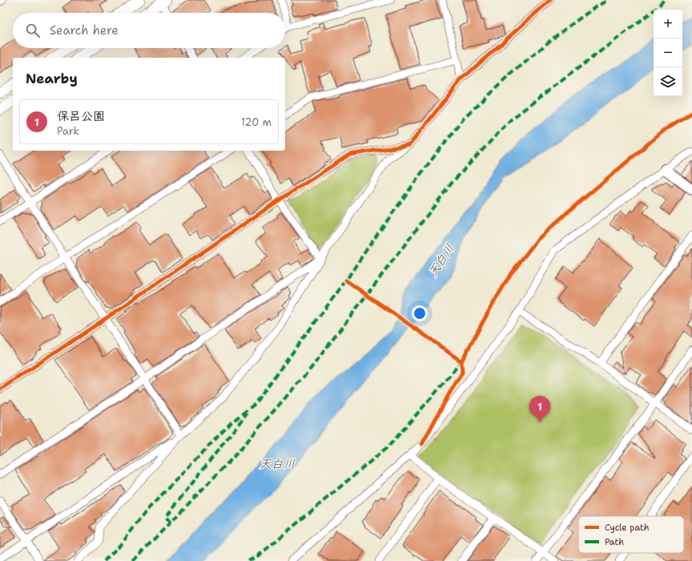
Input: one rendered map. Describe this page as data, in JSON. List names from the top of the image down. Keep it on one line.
{"water":["天白川"],"legend":["Cycle path","Path"],"page":{"map_buttons":["+","−"],"search":"Search here","heading":"Nearby","list":[{"mark":"1","name":"保呂公園","note":"Park","value":"120 m"}],"pins":"1"}}
